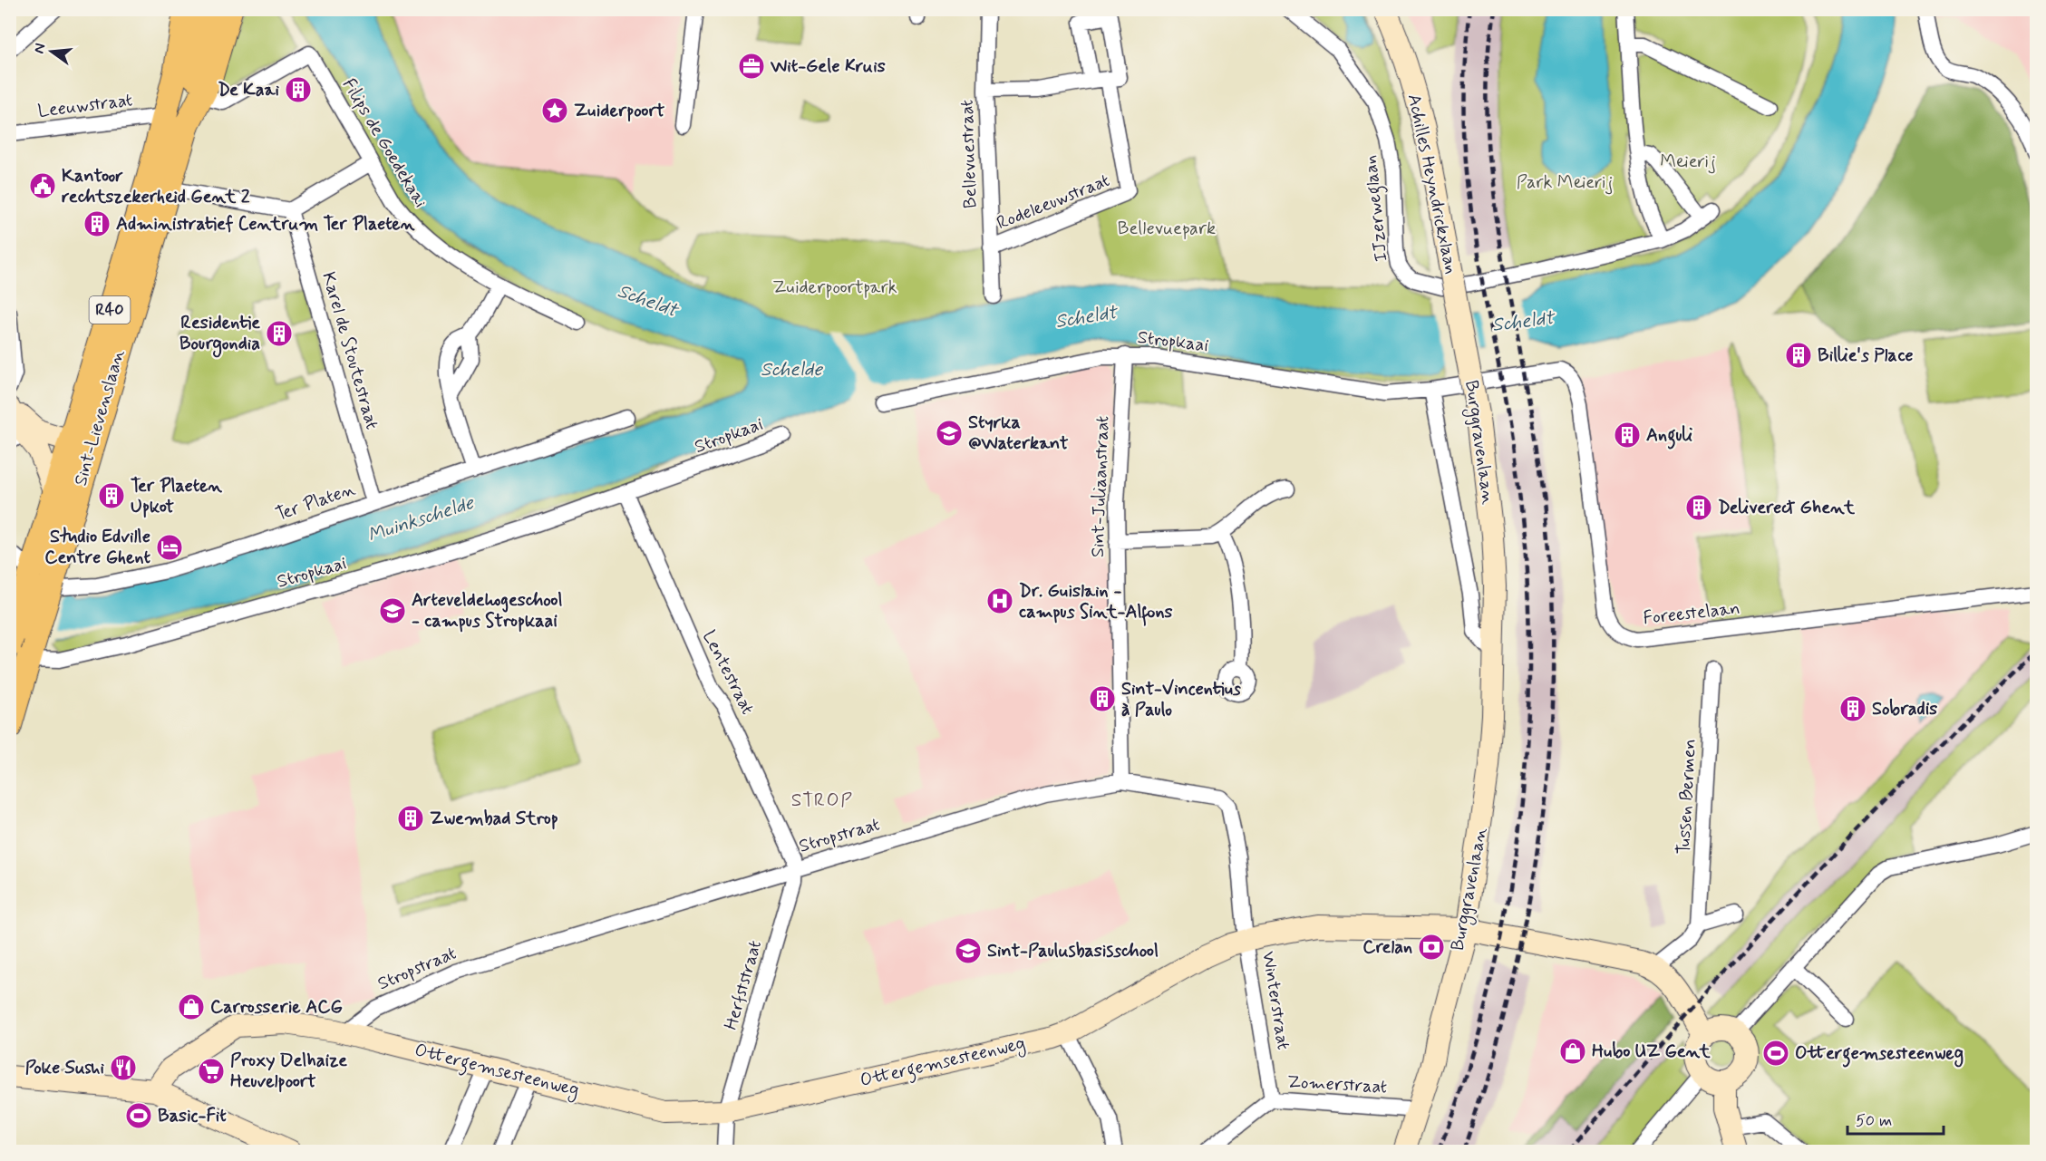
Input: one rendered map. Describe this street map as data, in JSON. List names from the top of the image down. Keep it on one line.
{"streets":{"main road":["R40","Sint-Lievenslaan"],"street":["Leeuwstraat","Filips de Goedekaai","Bellevuestraat","Achilles Heyndrickxlaan","Rodeleeuwstraat","IJzerweglaan","Stropkaai","Karel de Stoutestraat","Burggravenlaan","Sint-Juliaanstraat","Ter Platen","Foreestelaan","Lentestraat","Tussen Bermen","Stropstraat","Herfststraat","Winterstraat","Ottergemsesteenweg","Zomerstraat"]},"crossings":[["Leeuwstraat","Sint-Lievenslaan"],["Filips de Goedekaai","Sint-Lievenslaan"],["Bellevuestraat","Rodeleeuwstraat"],["Achilles Heyndrickxlaan","Burggravenlaan"],["R40","Stropkaai"],["R40","Sint-Lievenslaan"],["R40","Ter Platen"],["Stropkaai","Burggravenlaan"],["Stropkaai","Sint-Juliaanstraat"],["Stropkaai","Foreestelaan"],["Stropkaai","Lentestraat"],["Karel de Stoutestraat","Ter Platen"],["Sint-Lievenslaan","Ter Platen"],["Burggravenlaan","Ottergemsesteenweg"],["Burggravenlaan","Zomerstraat"],["Sint-Juliaanstraat","Stropstraat"],["Lentestraat","Stropstraat"],["Lentestraat","Herfststraat"],["Stropstraat","Herfststraat"],["Stropstraat","Winterstraat"],["Stropstraat","Ottergemsesteenweg"],["Herfststraat","Ottergemsesteenweg"],["Winterstraat","Ottergemsesteenweg"],["Winterstraat","Zomerstraat"]],"districts":["STROP"],"water":["Scheldt","Schelde","Muinkschelde"],"parks":["Meierij","Park Meierij","Bellevuepark","Zuiderpoortpark"],"places":{"office":["Wit-Gele Kruis"],"building":["De Kaai","Administratief Centrum Ter Plaeten","Residentie Bourgondia","Billie's Place","Anguli","Ter Plaeten Upkot","Deliverect Ghent","Sint-Vincentius à Paulo","Sobradis","Zwembad Strop"],"place":["Zuiderpoort"],"public building":["Kantoor rechtszekerheid Gent 2"],"school or university":["Styrka @Waterkant","Arteveldehogeschool - campus Stropkaai","Sint-Paulusbasisschool"],"hotel":["Studio Edville Centre Ghent"],"hospital":["Dr. Guislain - campus Sint-Alfons"],"bank":["Crelan"],"shop":["Carrosserie ACG","Hubo UZ Gent"],"sports":["Ottergemsesteenweg","Basic-Fit"],"restaurant":["Poke Sushi"],"supermarket":["Proxy Delhaize Heuvelpoort"]},"scale_bar":"50 m","north":"left"}
